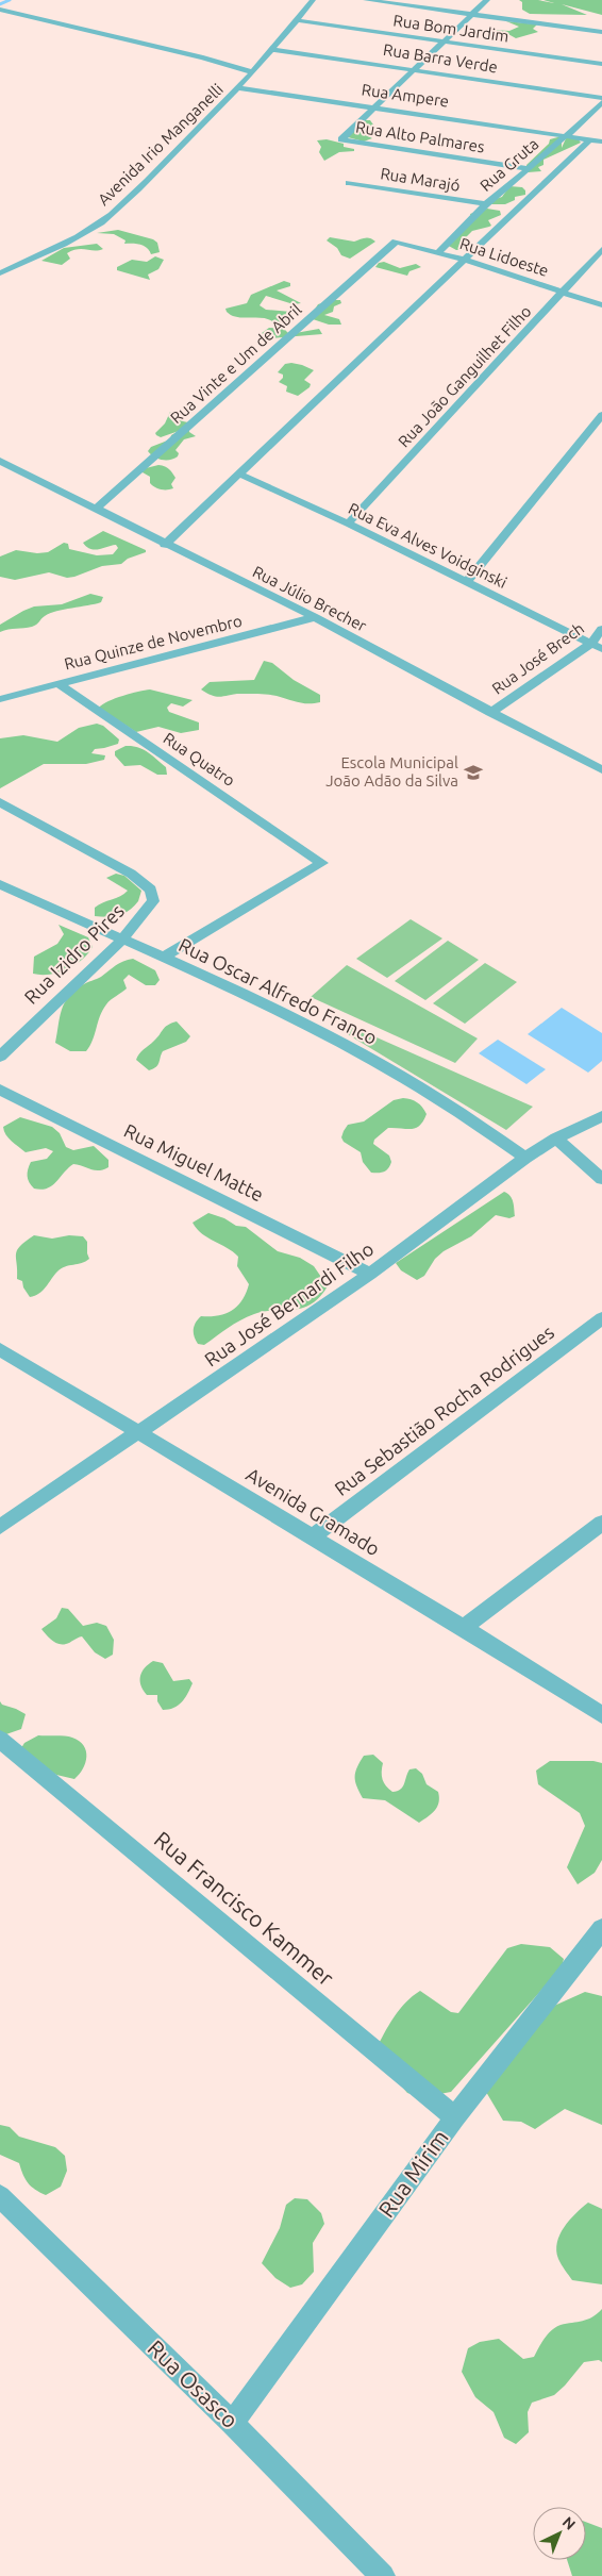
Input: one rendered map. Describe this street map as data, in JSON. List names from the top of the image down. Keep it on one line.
{"streets":{"street":["Rua Bom Jardim","Rua Barra Verde","Rua Ampere","Rua Alto Palmares","Avenida Irio Manganelli","Rua Gruta","Rua Marajó","Rua Lidoeste","Rua Vinte e Um de Abril","Rua João Ganguilhet Filho","Rua Eva Alves Voidginski","Rua Júlio Brecher","Rua Quinze de Novembro","Rua José Brech","Rua Quatro","Rua Izidro Pires","Rua Oscar Alfredo Franco","Rua Miguel Matte","Rua José Bernardi Filho","Rua Sebastião Rocha Rodrigues","Avenida Gramado","Rua Francisco Kammer","Rua Mirim","Rua Osasco"]},"crossings":[["Rua Bom Jardim","Avenida Irio Manganelli"],["Rua Barra Verde","Avenida Irio Manganelli"],["Rua Barra Verde","Rua Gruta"],["Rua Ampere","Rua Alto Palmares"],["Rua Ampere","Avenida Irio Manganelli"],["Rua Ampere","Rua Gruta"],["Rua Alto Palmares","Rua Gruta"],["Rua Gruta","Rua Marajó"],["Rua Gruta","Rua Lidoeste"],["Rua Gruta","Rua Eva Alves Voidginski"],["Rua Gruta","Rua Júlio Brecher"],["Rua Lidoeste","Rua Vinte e Um de Abril"],["Rua Lidoeste","Rua João Ganguilhet Filho"],["Rua Vinte e Um de Abril","Rua Júlio Brecher"],["Rua João Ganguilhet Filho","Rua Eva Alves Voidginski"],["Rua Eva Alves Voidginski","Rua José Brech"],["Rua Júlio Brecher","Rua Quinze de Novembro"],["Rua Júlio Brecher","Rua José Brech"],["Rua Quinze de Novembro","Rua Quatro"],["Rua Quatro","Rua Oscar Alfredo Franco"],["Rua Izidro Pires","Rua Oscar Alfredo Franco"],["Rua Oscar Alfredo Franco","Rua José Bernardi Filho"],["Rua Miguel Matte","Rua José Bernardi Filho"],["Rua José Bernardi Filho","Avenida Gramado"],["Rua Sebastião Rocha Rodrigues","Avenida Gramado"],["Rua Francisco Kammer","Rua Mirim"],["Rua Mirim","Rua Osasco"]],"places":{"school or university":["Escola Municipal João Adão da Silva"]},"north":"top right"}
